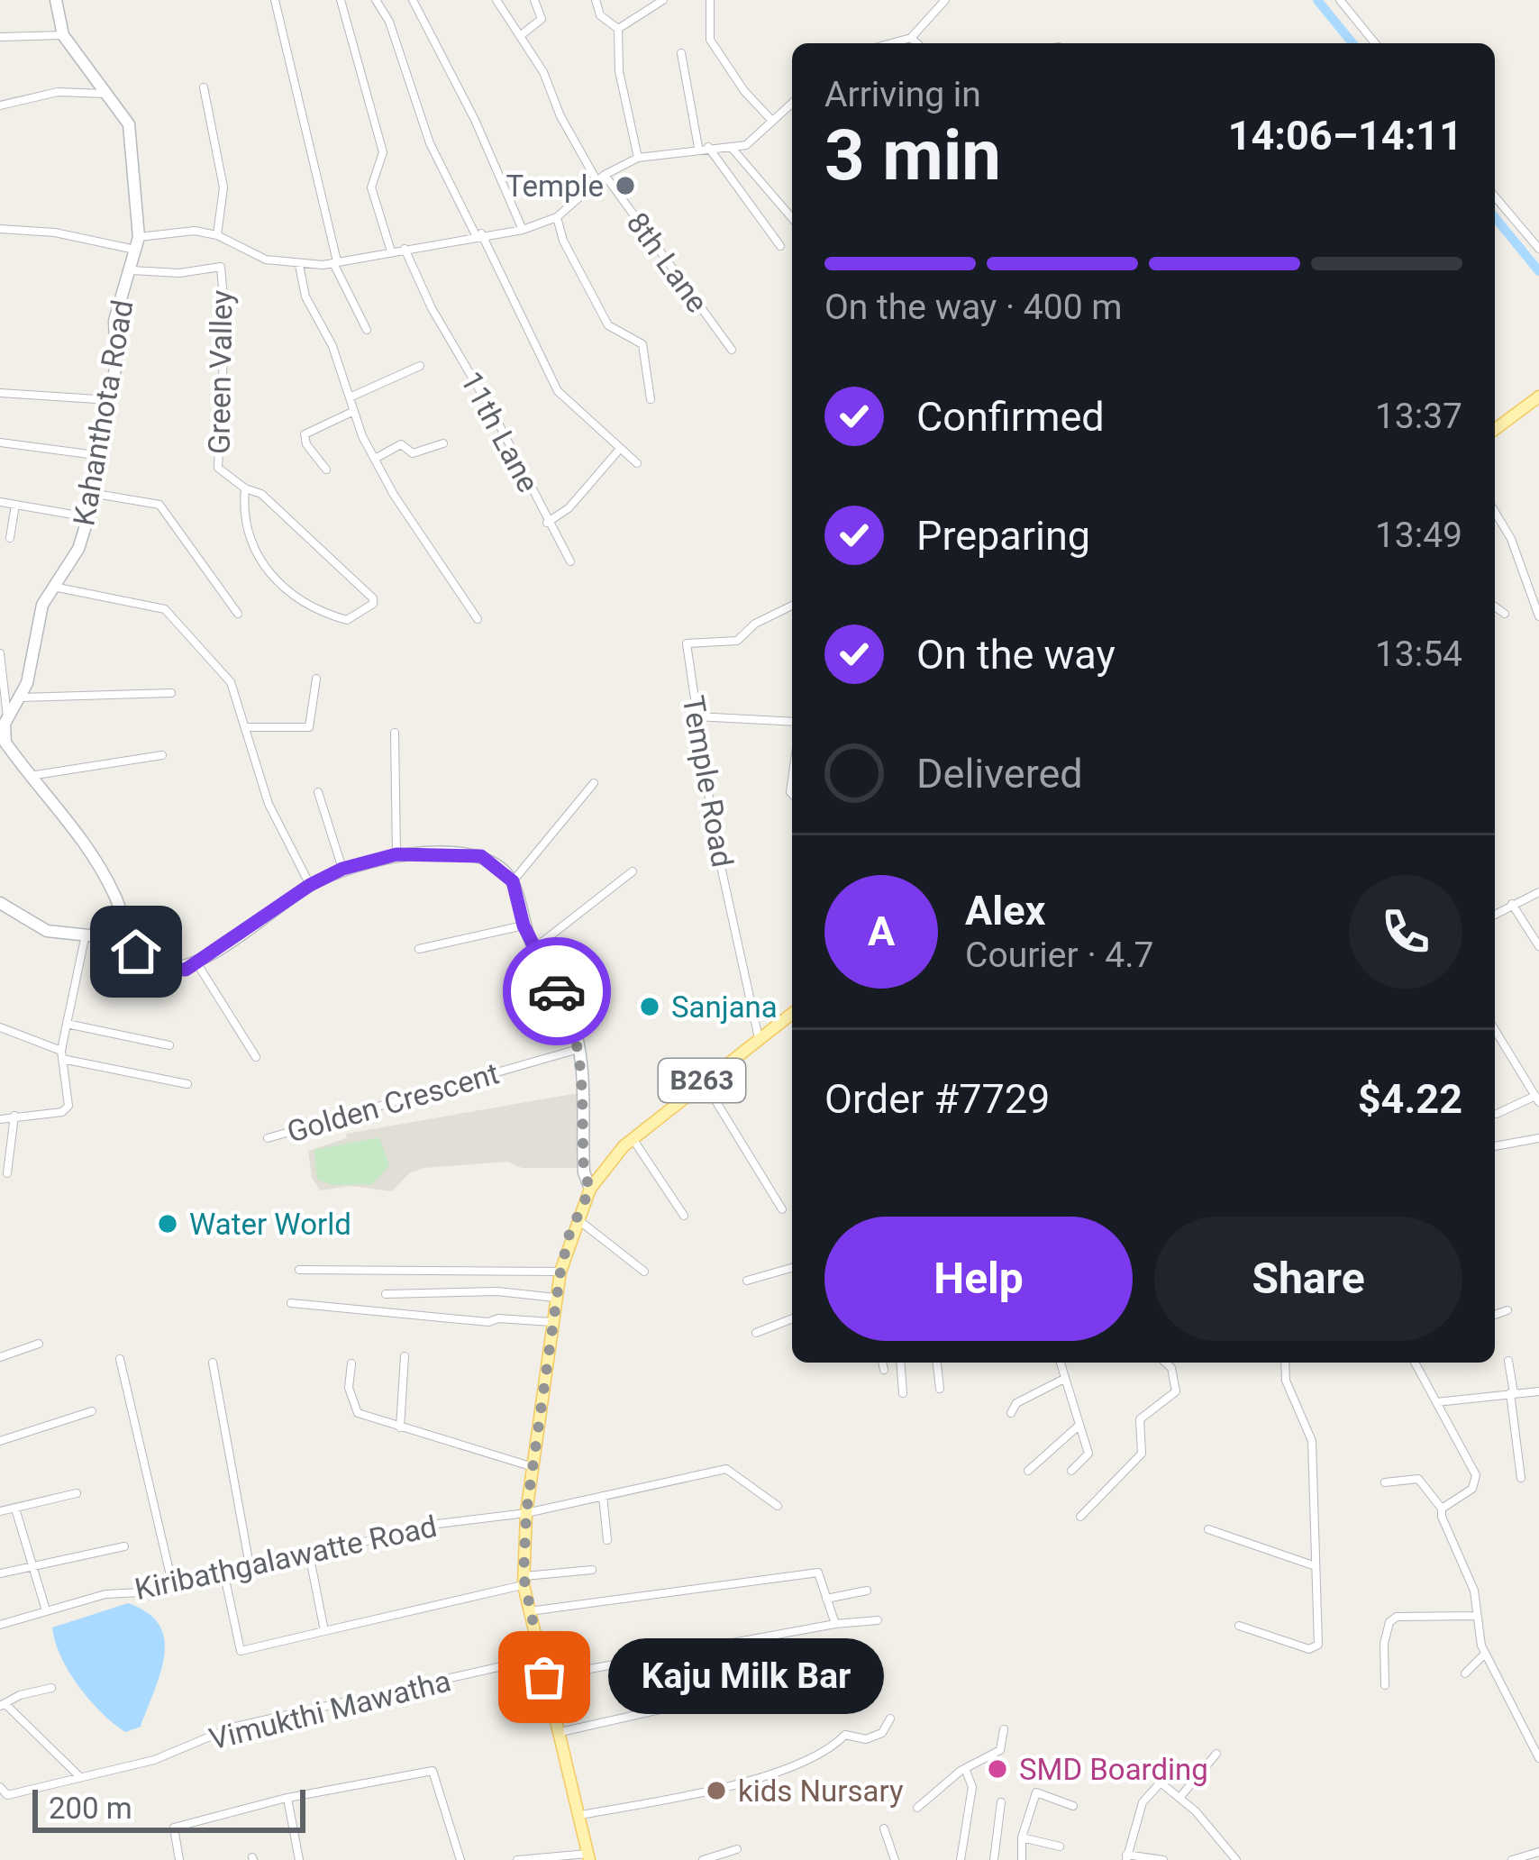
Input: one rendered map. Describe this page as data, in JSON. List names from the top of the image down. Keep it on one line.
{"streets":{"main road":["Kahanthota Road","B263"],"street":["8th Lane","Green Valley","11th Lane","Temple Road","Golden Crescent","Kiribathgalawatte Road","Vimukthi Mawatha"]},"crossings":[["Green Valley","Kahanthota Road"],["Temple Road","B263"],["B263","Kiribathgalawatte Road"],["B263","Vimukthi Mawatha"]],"places":["Temple","Sanjana","Water World","Kaju Milk Bar","SMD Boarding","kids Nursary"],"scale_bar":"200 m","page":{"heading":["3 min","Arriving in","14:06–14:11"],"panel":["Alex","Courier · 4.7","Order #7729","$4.22"],"bar":"On the way · 400 m","list":[["Confirmed","13:37"],["Preparing","13:49"],["On the way","13:54"],"Delivered"],"round":"A","buttons":["Help","Share"],"bubble":"Kaju Milk Bar","scale":"200 m"}}
